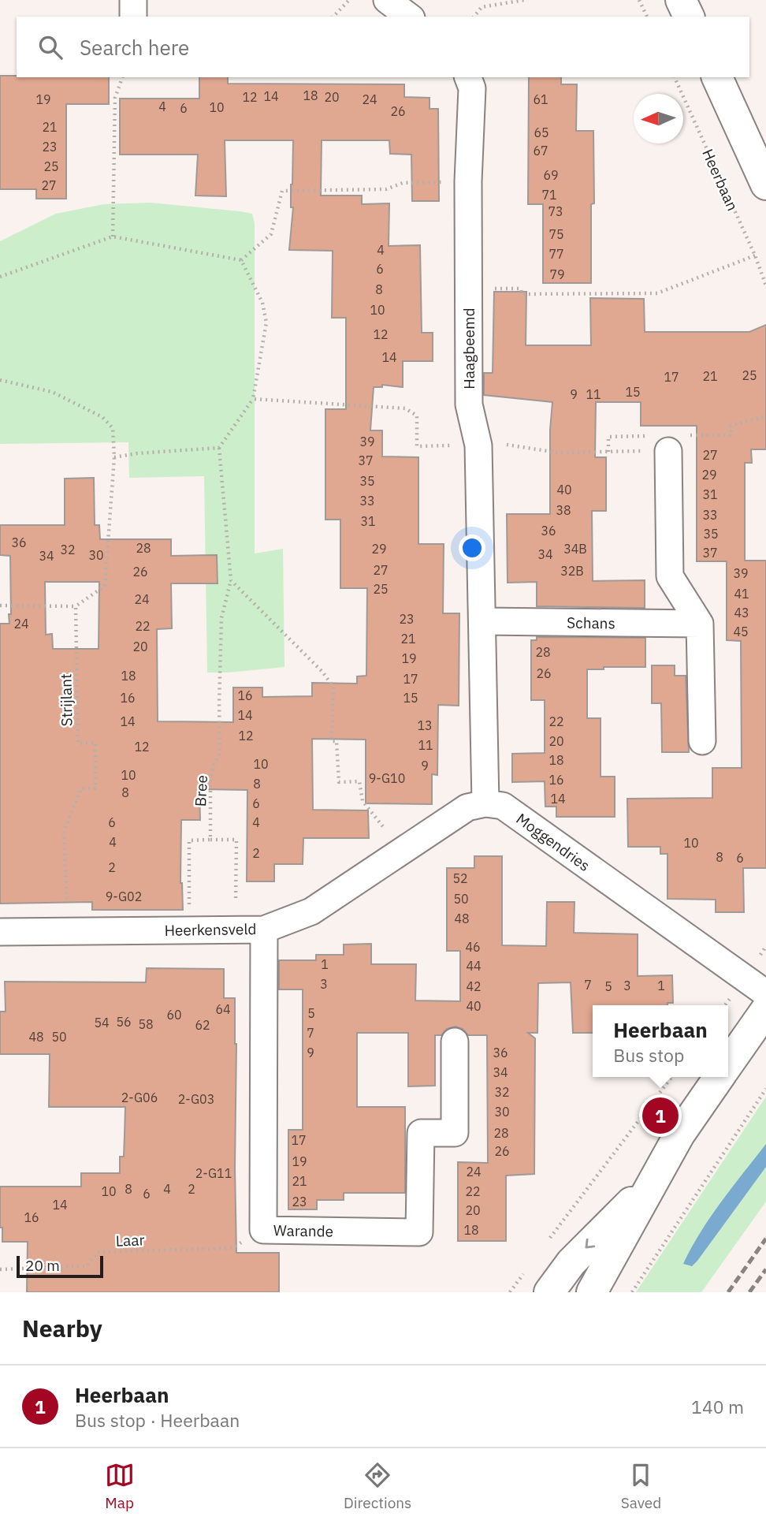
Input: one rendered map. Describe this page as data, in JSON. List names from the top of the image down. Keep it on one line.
{"streets":{"street":["Haagbeemd","Schans","Moggendries","Heerkensveld","Warande"],"path":["Heerbaan","Strijlant","Bree","Laar"]},"crossings":[["Haagbeemd","Schans"],["Strijlant","Heerkensveld"],["Moggendries","Heerkensveld"],["Heerkensveld","Warande"],["Warande","Laar"]],"house_numbers":["18","14","12","20","19","24","61","4","10","6","26","21","65","23","67","25","69","27","71","73","75","4","77","6","79","8","10","12","14","25","21","17","15","9","11","39","27","37","29","35","40","31","33","38","33","31","36","35","36","28","29","34B","32","37","34","30","34","27","32B","26","39","25","41","24","43","23","24","22","45","21","20","28","19","26","18","17","16","16","15","14","14","22","13","12","20","11","12","18","10","9","10","9-G10","16","8","8","14","6","6","4","4","10","2","8","6","2","52","9-G02","50","48","46","1","44","3","7","3","1","42","5","40","64","5","60","56","54","58","62","7","48","50","9","36","34","32","2-G06","2-G03","30","28","17","26","19","24","2-G11","21","8","4","2","10","22","6","23","14","20","16","18"],"scale_bar":"20 m","north":"left","page":{"search":"Search here","popup":["Heerbaan","Bus stop"],"pins":"1","scale":"20 m","heading":"Nearby","list":[{"mark":"1","name":"Heerbaan","note":"Bus stop · Heerbaan","value":"140 m"}],"nav":["Map","Directions","Saved"]}}
